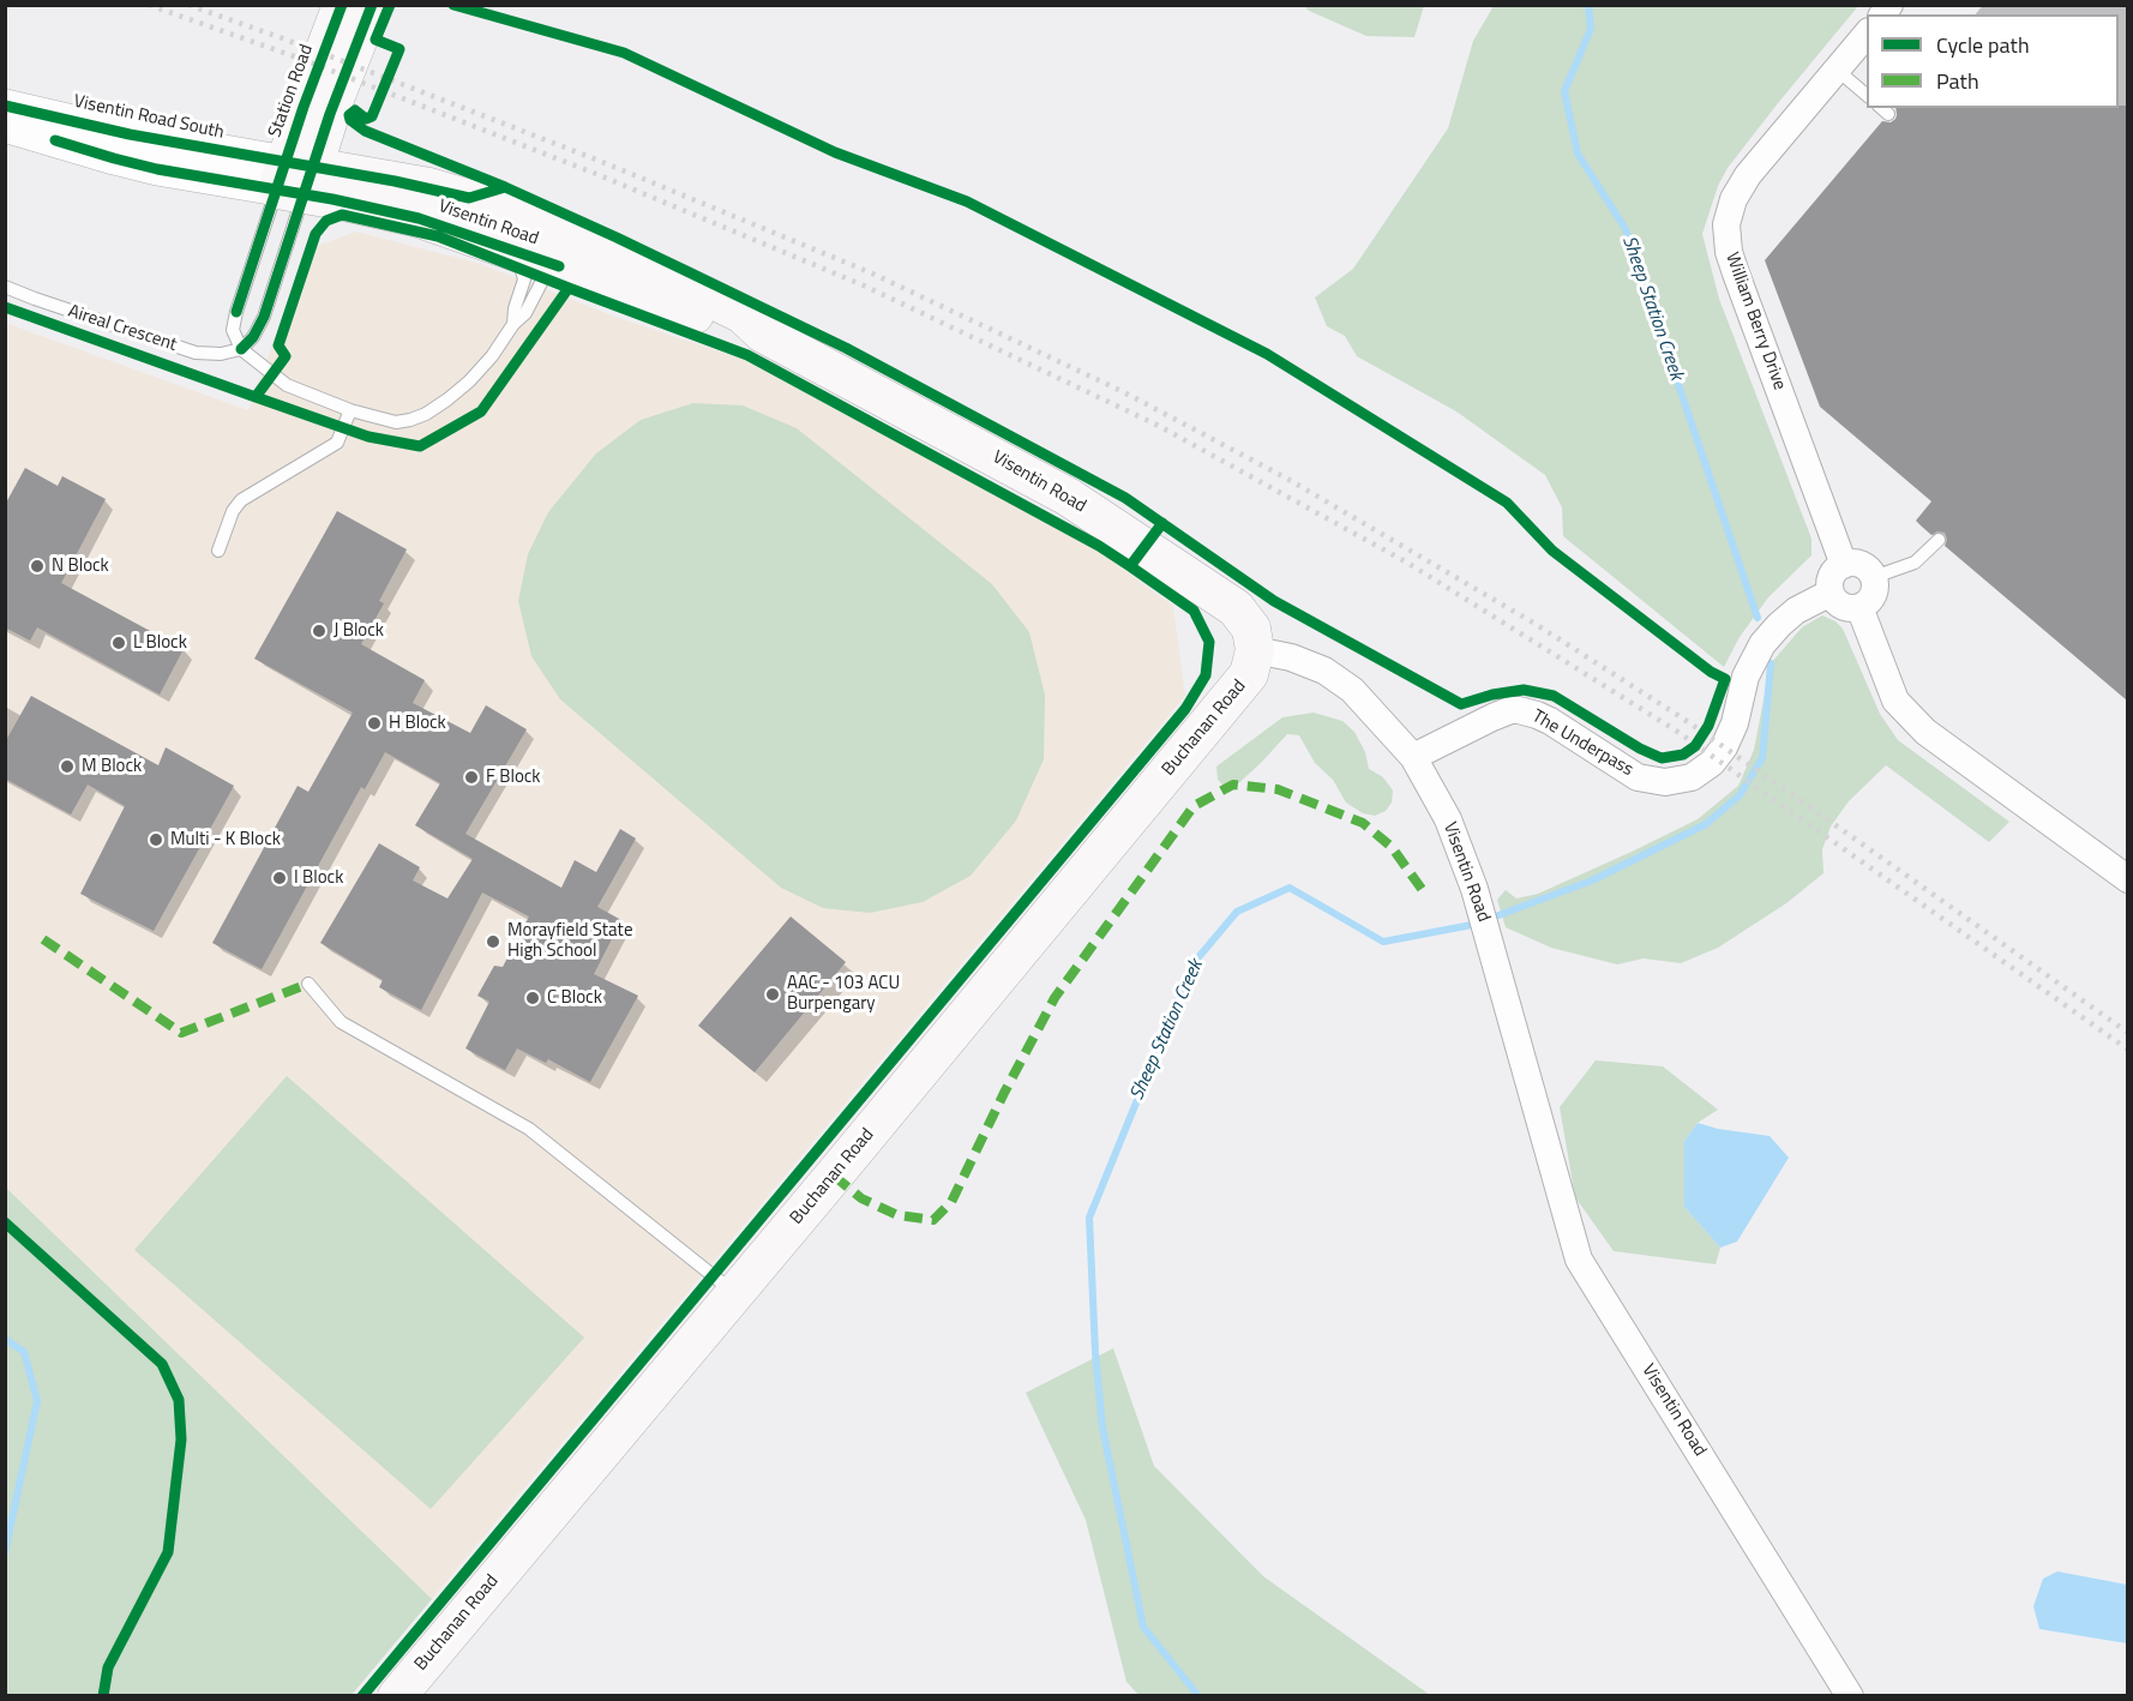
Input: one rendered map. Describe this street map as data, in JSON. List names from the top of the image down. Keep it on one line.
{"streets":{"main road":["Station Road","Visentin Road","Buchanan Road"],"street":["Visentin Road South","William Berry Drive","The Underpass"],"lane":["Aireal Crescent"]},"crossings":[["Station Road","Visentin Road South"],["Station Road","Visentin Road"],["Visentin Road South","Visentin Road"],["Visentin Road","Buchanan Road"],["Visentin Road","The Underpass"],["William Berry Drive","The Underpass"]],"water":["Sheep Station Creek"],"places":["N Block","J Block","L Block","H Block","M Block","F Block","Multi - K Block","I Block","Morayfield State High School","AAC - 103 ACU Burpengary","C Block"],"legend":["Cycle path","Path"]}
